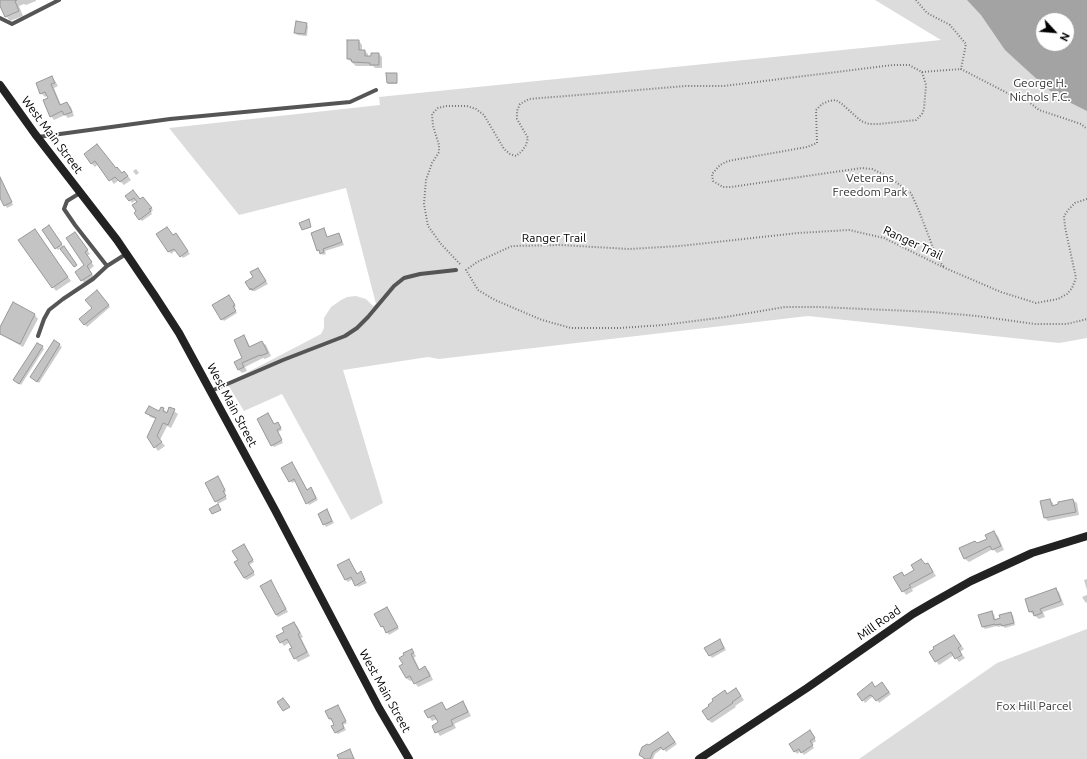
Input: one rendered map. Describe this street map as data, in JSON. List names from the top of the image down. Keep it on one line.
{"streets":{"main road":["West Main Street","Mill Road"],"path":["Ranger Trail"]},"parks":["George H. Nichols F.C.","Veterans Freedom Park","Fox Hill Parcel"],"north":"bottom right"}
